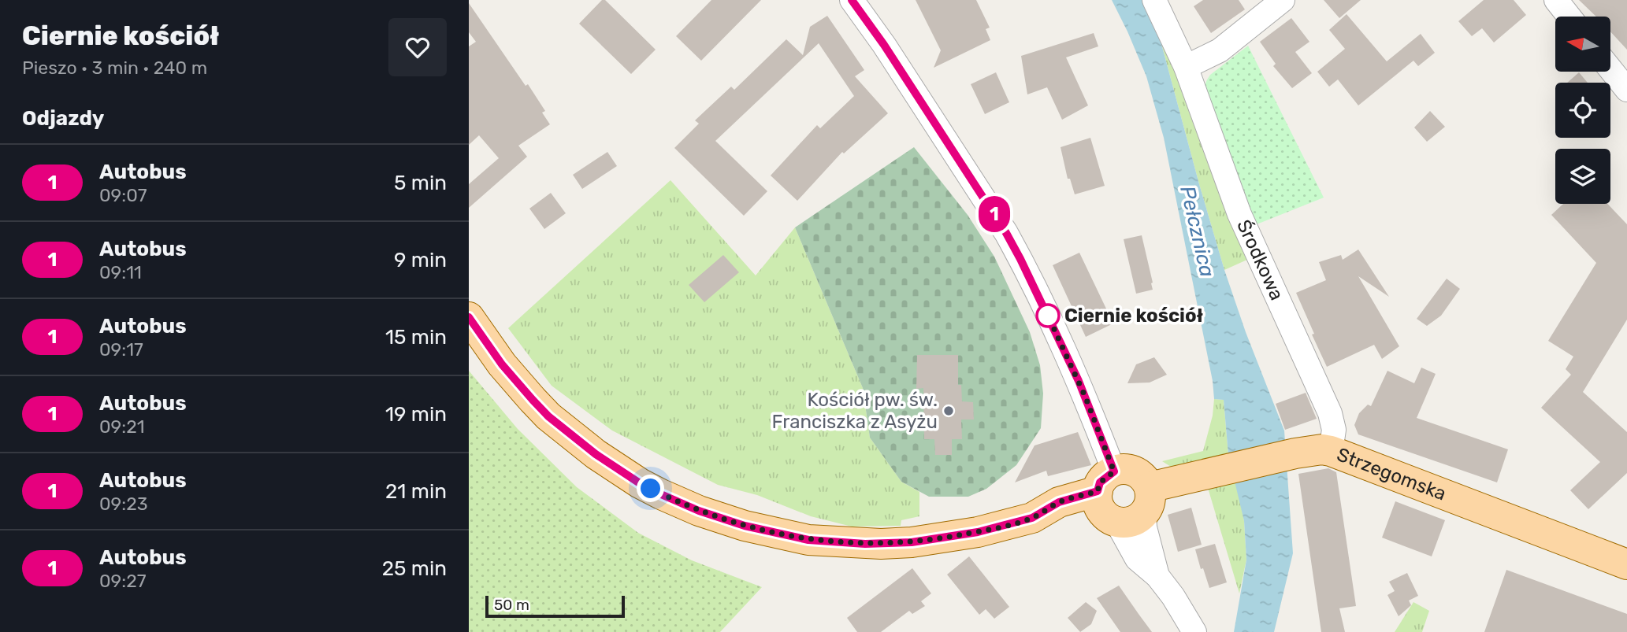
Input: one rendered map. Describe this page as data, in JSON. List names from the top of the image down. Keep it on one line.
{"streets":{"main road":["Strzegomska"],"street":["Środkowa"]},"crossings":[["Środkowa","Strzegomska"]],"water":["Pełcznica"],"places":["Ciernie kościół","Kościół pw. św. Franciszka z Asyżu"],"lines":["bus line 1"],"scale_bar":"50 m","north":"left","page":{"heading":[["Ciernie kościół","Pieszo · 3 min · 240 m"],"Odjazdy"],"on_map":"1","list":[{"mark":"1","name":"Autobus","note":"09:07","value":"5 min"},{"mark":"1","name":"Autobus","note":"09:11","value":"9 min"},{"mark":"1","name":"Autobus","note":"09:17","value":"15 min"},{"mark":"1","name":"Autobus","note":"09:21","value":"19 min"},{"mark":"1","name":"Autobus","note":"09:23","value":"21 min"},{"mark":"1","name":"Autobus","note":"09:27","value":"25 min"}],"scale":"50 m"}}
